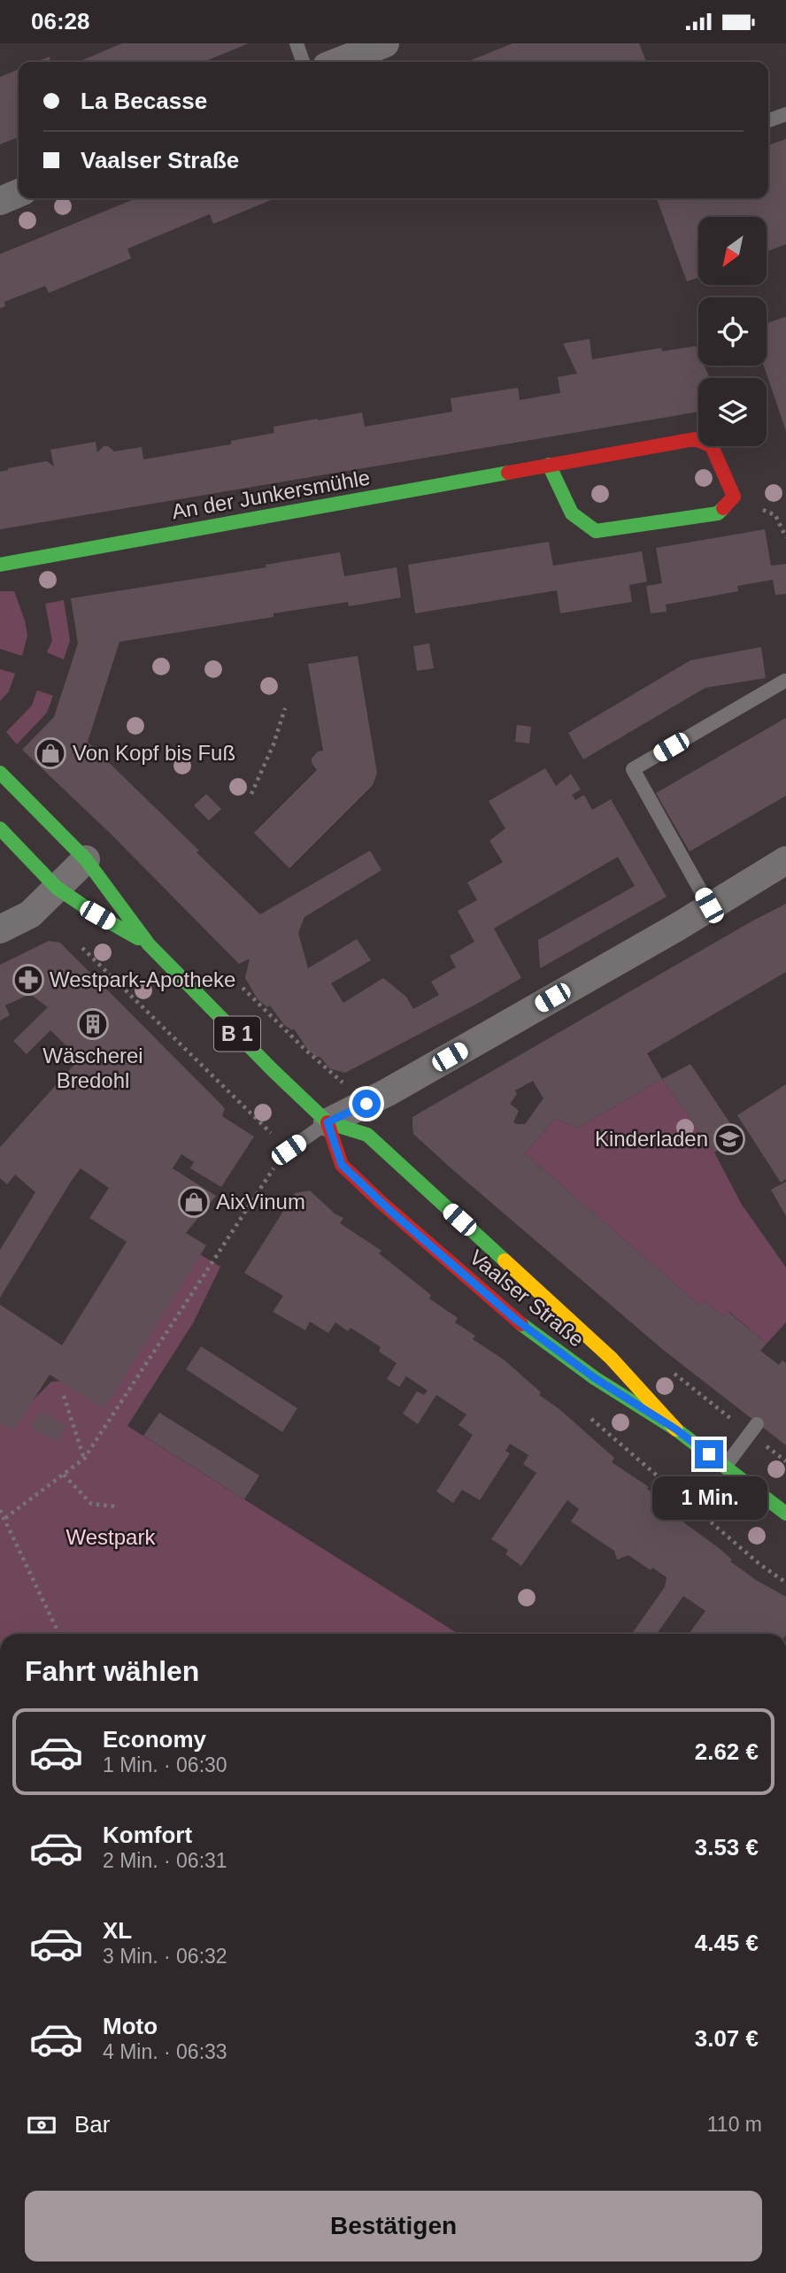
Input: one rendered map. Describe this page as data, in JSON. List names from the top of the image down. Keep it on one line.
{"streets":{"main road":["An der Junkersmühle","B 1","Vaalser Straße"]},"parks":["Westpark"],"places":{"shop":["Von Kopf bis Fuß","AixVinum"],"pharmacy":["Westpark-Apotheke"],"building":["Wäscherei Bredohl"],"school or university":["Kinderladen"]},"north":"bottom left","page":{"status":"06:28","banner":["La Becasse","Vaalser Straße"],"bubble":"1 Min.","heading":"Fahrt wählen","list":[{"name":"Economy","note":"1 Min. · 06:30","value":"2.62 €"},{"name":"Komfort","note":"2 Min. · 06:31","value":"3.53 €"},{"name":"XL","note":"3 Min. · 06:32","value":"4.45 €"},{"name":"Moto","note":"4 Min. · 06:33","value":"3.07 €"}],"pay":["Bar","110 m"],"buttons":"Bestätigen"}}
